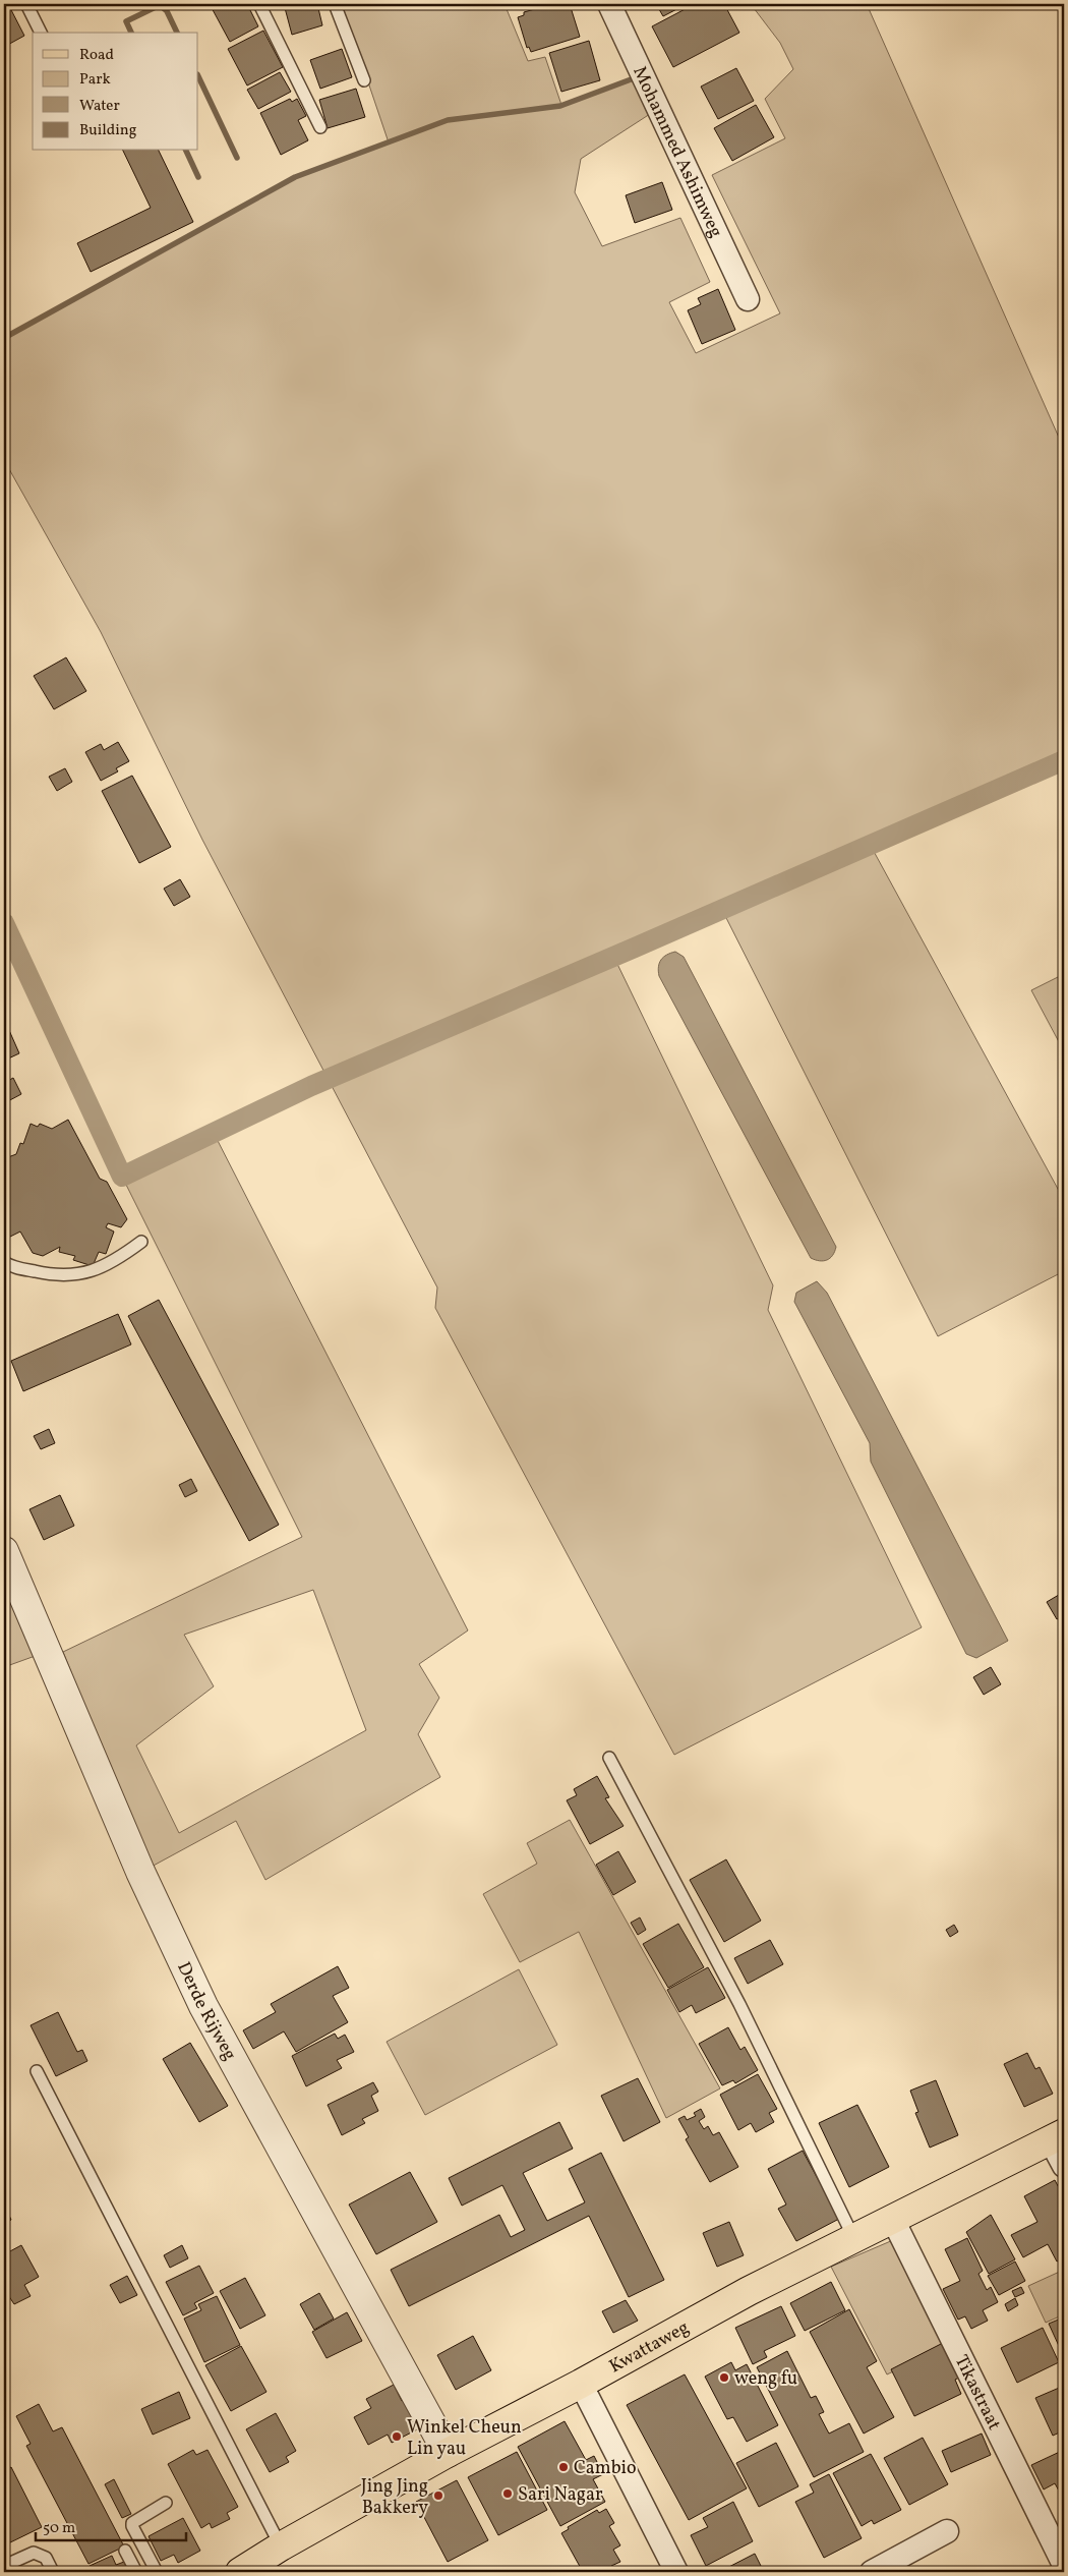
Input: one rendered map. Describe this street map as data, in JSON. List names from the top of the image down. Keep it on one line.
{"streets":{"main road":["Kwattaweg"],"street":["Mohammed Ashimweg","Derde Rijweg","Tikastraat"]},"crossings":[["Derde Rijweg","Kwattaweg"],["Kwattaweg","Tikastraat"]],"places":["weng fu","Winkel Cheun Lin yau","Cambio","Sari Nagar","Jing Jing Bakkery"],"legend":["Road","Park","Water","Building"],"scale_bar":"50 m"}
